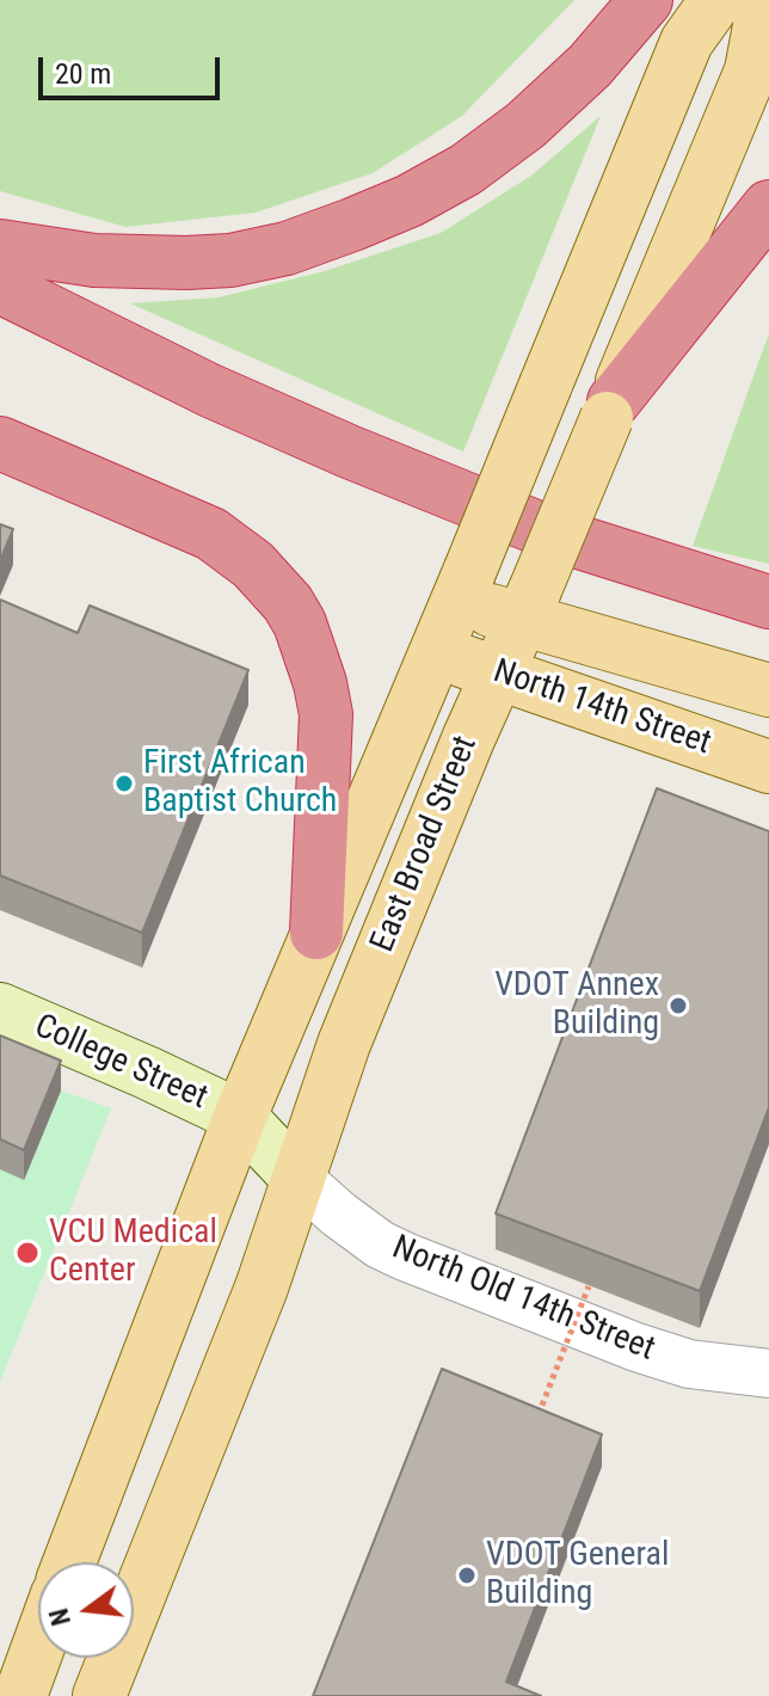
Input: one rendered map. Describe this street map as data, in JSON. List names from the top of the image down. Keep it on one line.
{"streets":{"main road":["North 14th Street","East Broad Street"],"street":["College Street","North Old 14th Street"]},"crossings":[["North 14th Street","East Broad Street"],["East Broad Street","College Street"],["East Broad Street","North Old 14th Street"]],"places":["First African Baptist Church","VDOT Annex Building","VCU Medical Center","VDOT General Building"],"scale_bar":"20 m","north":"left"}
